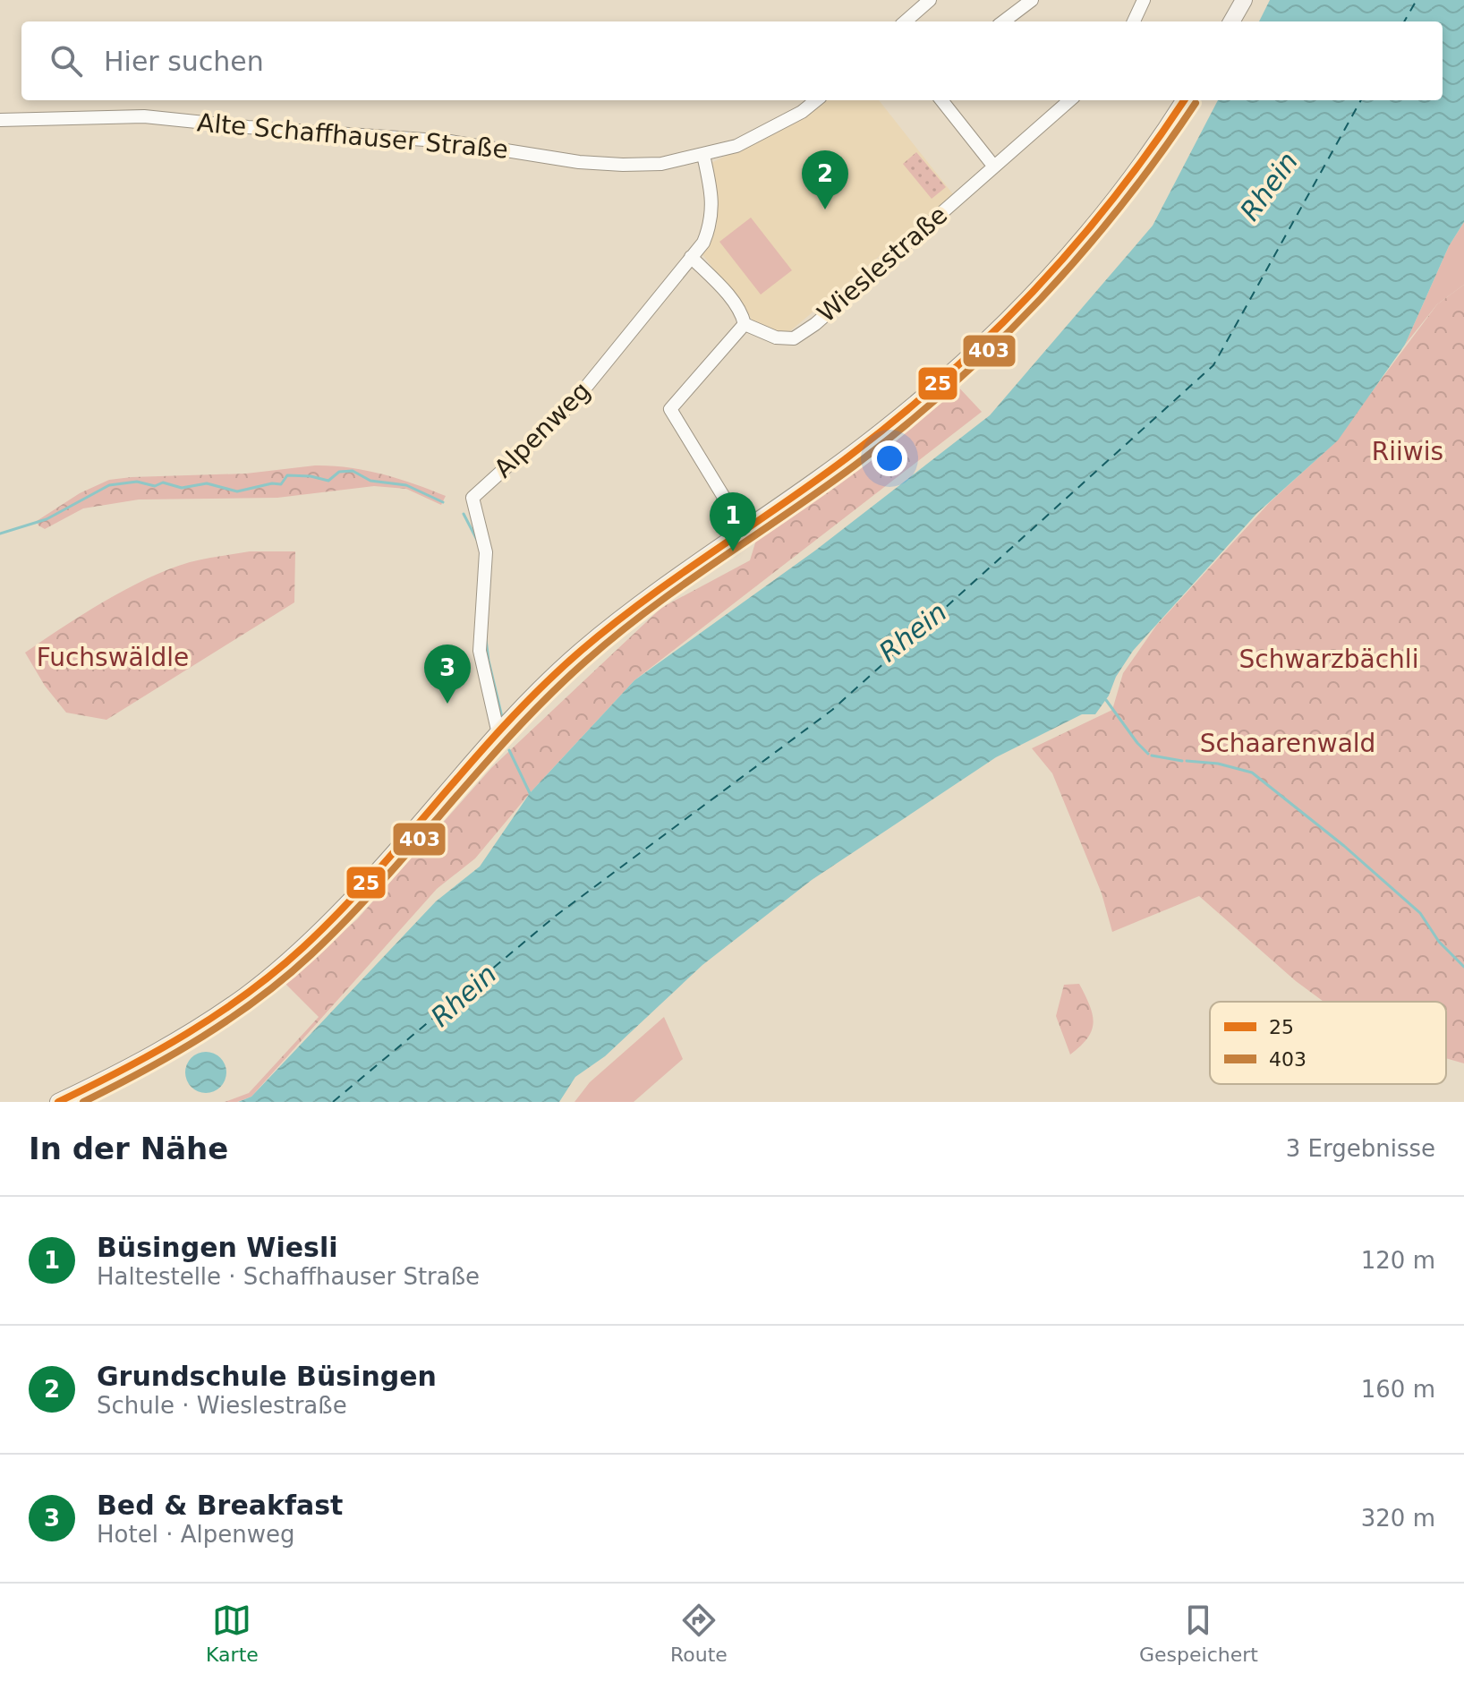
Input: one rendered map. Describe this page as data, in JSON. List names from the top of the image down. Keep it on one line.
{"streets":{"street":["Alte Schaffhauser Straße","Wieslestraße","Alpenweg"]},"crossings":[["Alte Schaffhauser Straße","Alpenweg"]],"water":["Rhein"],"parks":["Riiwis","Fuchswäldle","Schwarzbächli","Schaarenwald"],"lines":["transit line 25","transit line 403"],"legend":["25","403"],"page":{"search":"Hier suchen","pins":["2","1","3"],"heading":["In der Nähe","3 Ergebnisse"],"list":[{"mark":"1","name":"Büsingen Wiesli","note":"Haltestelle · Schaffhauser Straße","value":"120 m"},{"mark":"2","name":"Grundschule Büsingen","note":"Schule · Wieslestraße","value":"160 m"},{"mark":"3","name":"Bed & Breakfast","note":"Hotel · Alpenweg","value":"320 m"}],"nav":["Karte","Route","Gespeichert"]}}
